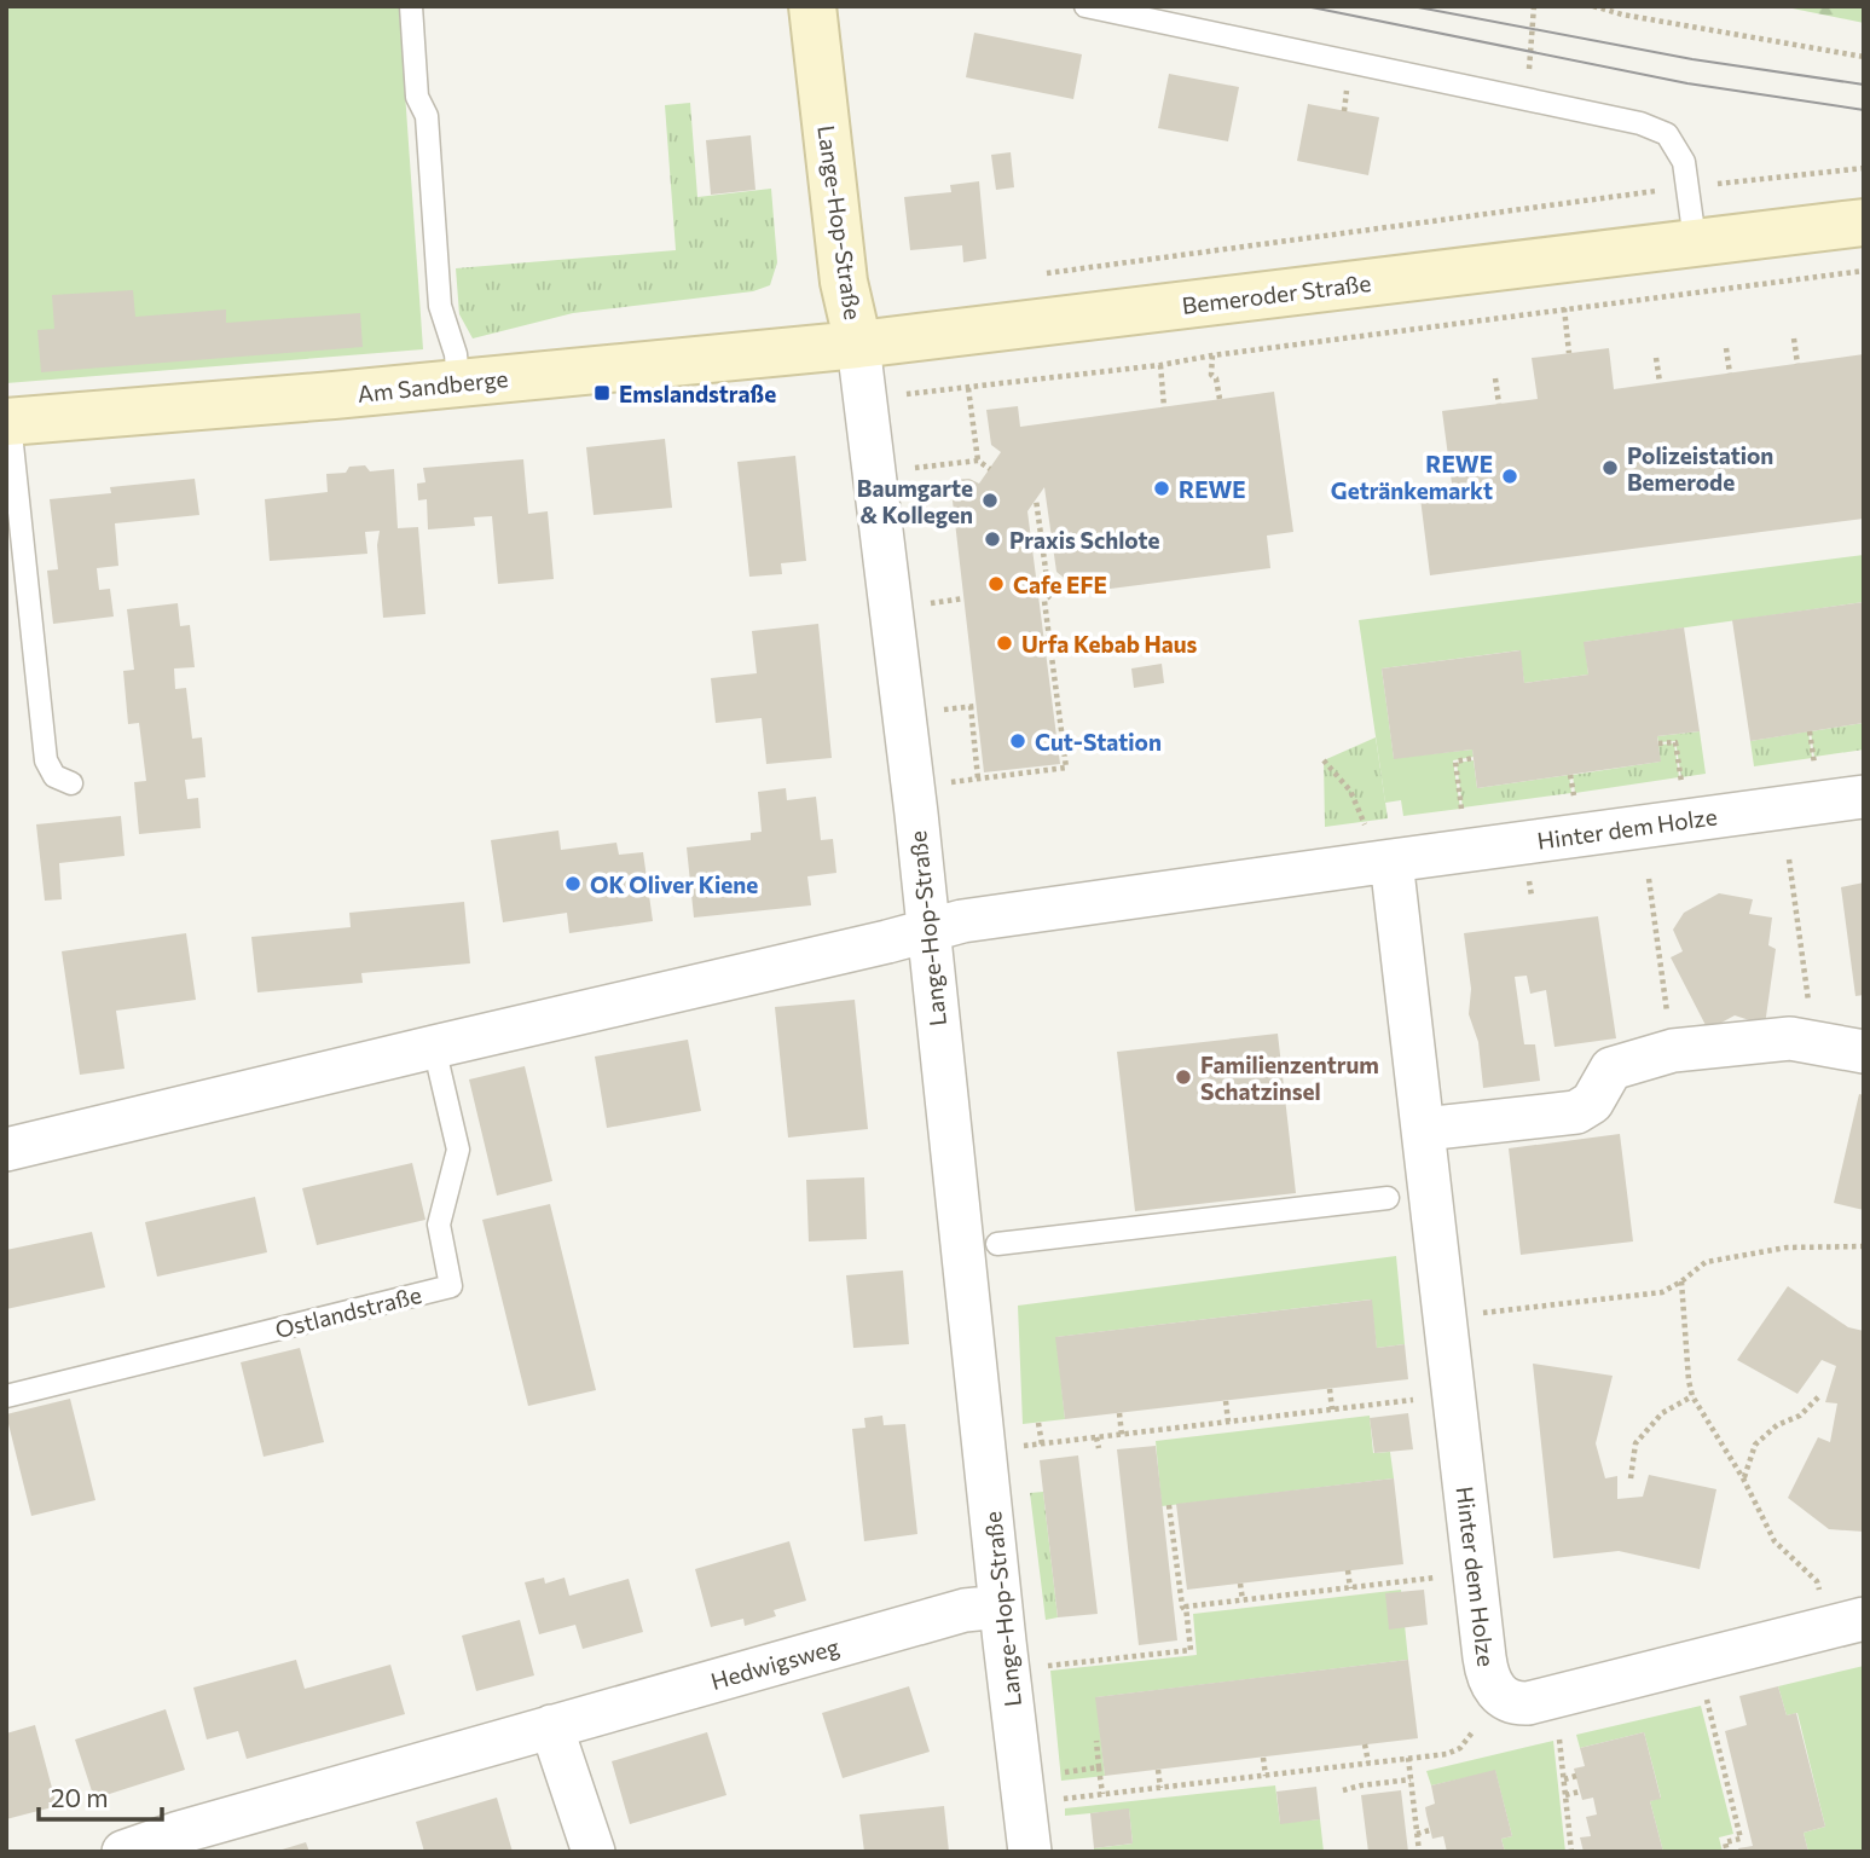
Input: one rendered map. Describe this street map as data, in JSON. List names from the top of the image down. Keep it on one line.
{"streets":{"main road":["Lange-Hop-Straße","Bemeroder Straße","Am Sandberge"],"street":["Hinter dem Holze","Hedwigsweg"],"lane":["Ostlandstraße"]},"crossings":[["Lange-Hop-Straße","Bemeroder Straße"],["Lange-Hop-Straße","Am Sandberge"],["Lange-Hop-Straße","Hinter dem Holze"],["Lange-Hop-Straße","Hedwigsweg"],["Bemeroder Straße","Am Sandberge"]],"places":{"transit":["Emslandstraße"],"other":["Polizeistation Bemerode","REWE Getränkemarkt","REWE","Baumgarte & Kollegen","Praxis Schlote","Cafe EFE","Urfa Kebab Haus","Cut-Station","OK Oliver Kiene","Familienzentrum Schatzinsel"]},"scale_bar":"20 m"}
